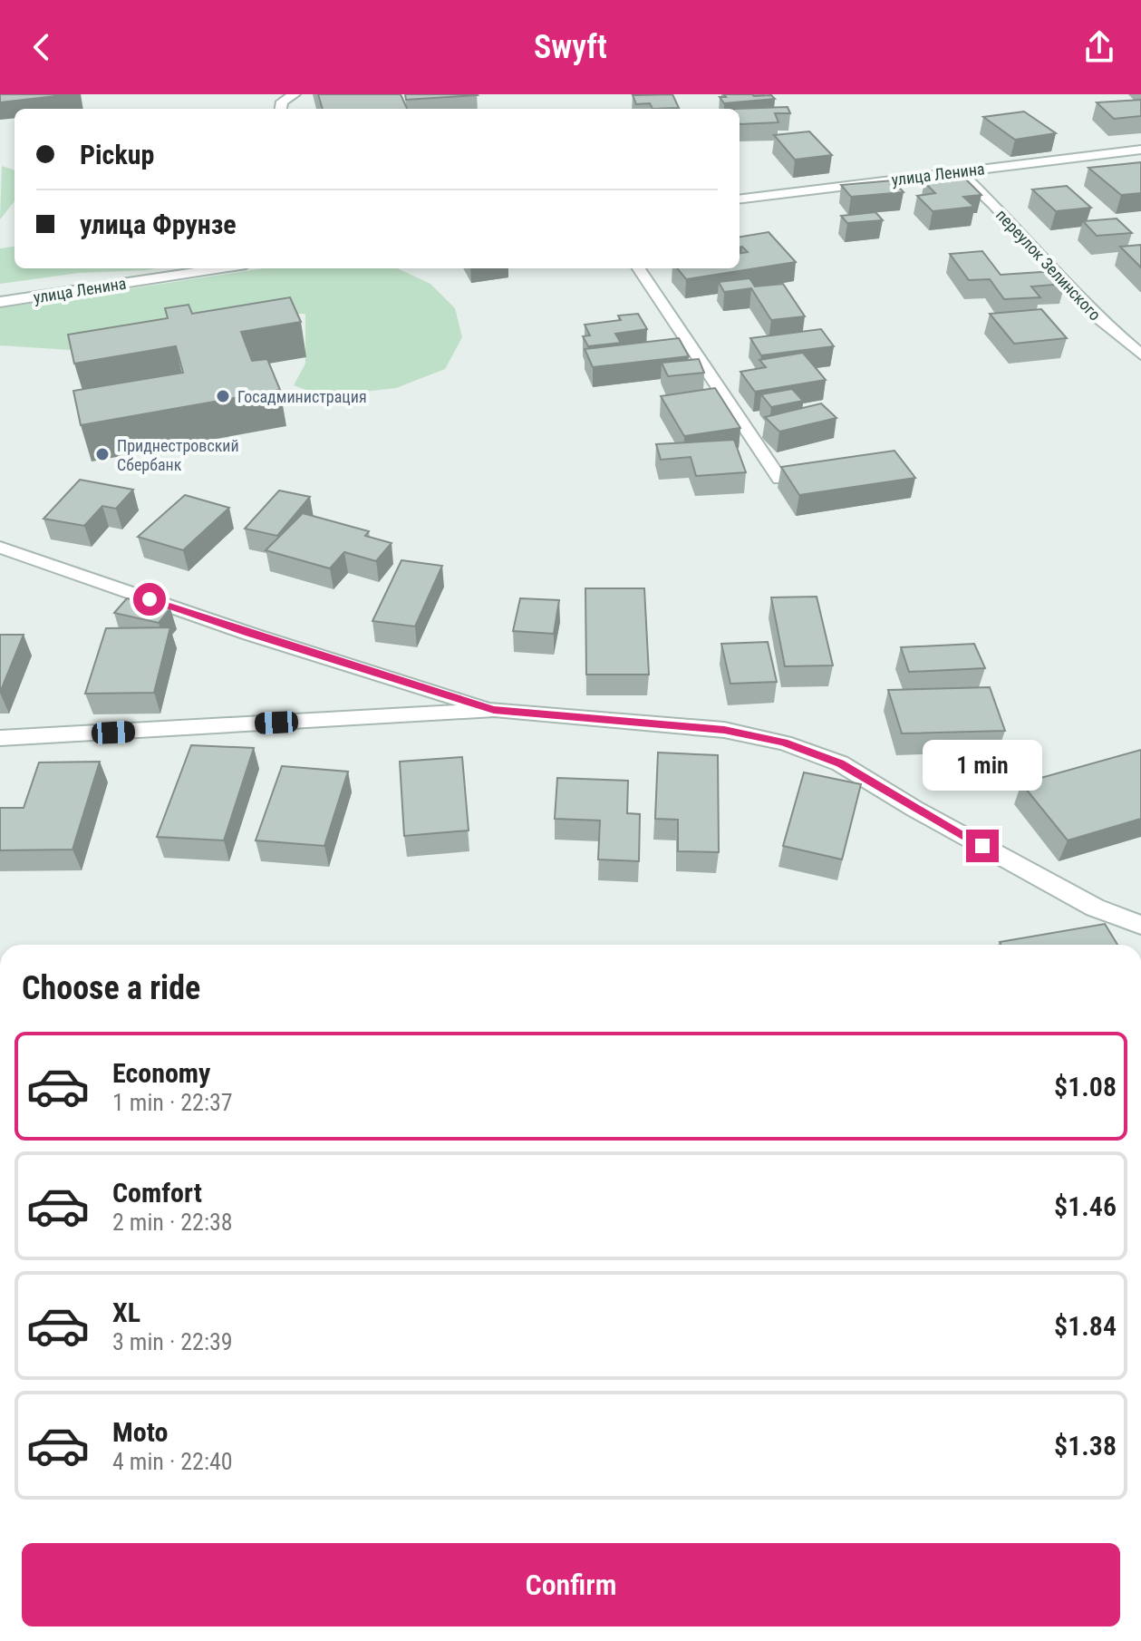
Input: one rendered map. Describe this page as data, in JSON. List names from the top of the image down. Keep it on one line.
{"streets":{"street":["улица Ленина","переулок Зелинского"]},"crossings":[["улица Ленина","переулок Зелинского"]],"places":["Госадминистрация","Приднестровский Сбербанк"],"page":{"header":"Swyft","banner":["Pickup","улица Фрунзе"],"bubble":"1 min","heading":"Choose a ride","list":[{"name":"Economy","note":"1 min · 22:37","value":"$1.08"},{"name":"Comfort","note":"2 min · 22:38","value":"$1.46"},{"name":"XL","note":"3 min · 22:39","value":"$1.84"},{"name":"Moto","note":"4 min · 22:40","value":"$1.38"}],"buttons":"Confirm"}}
